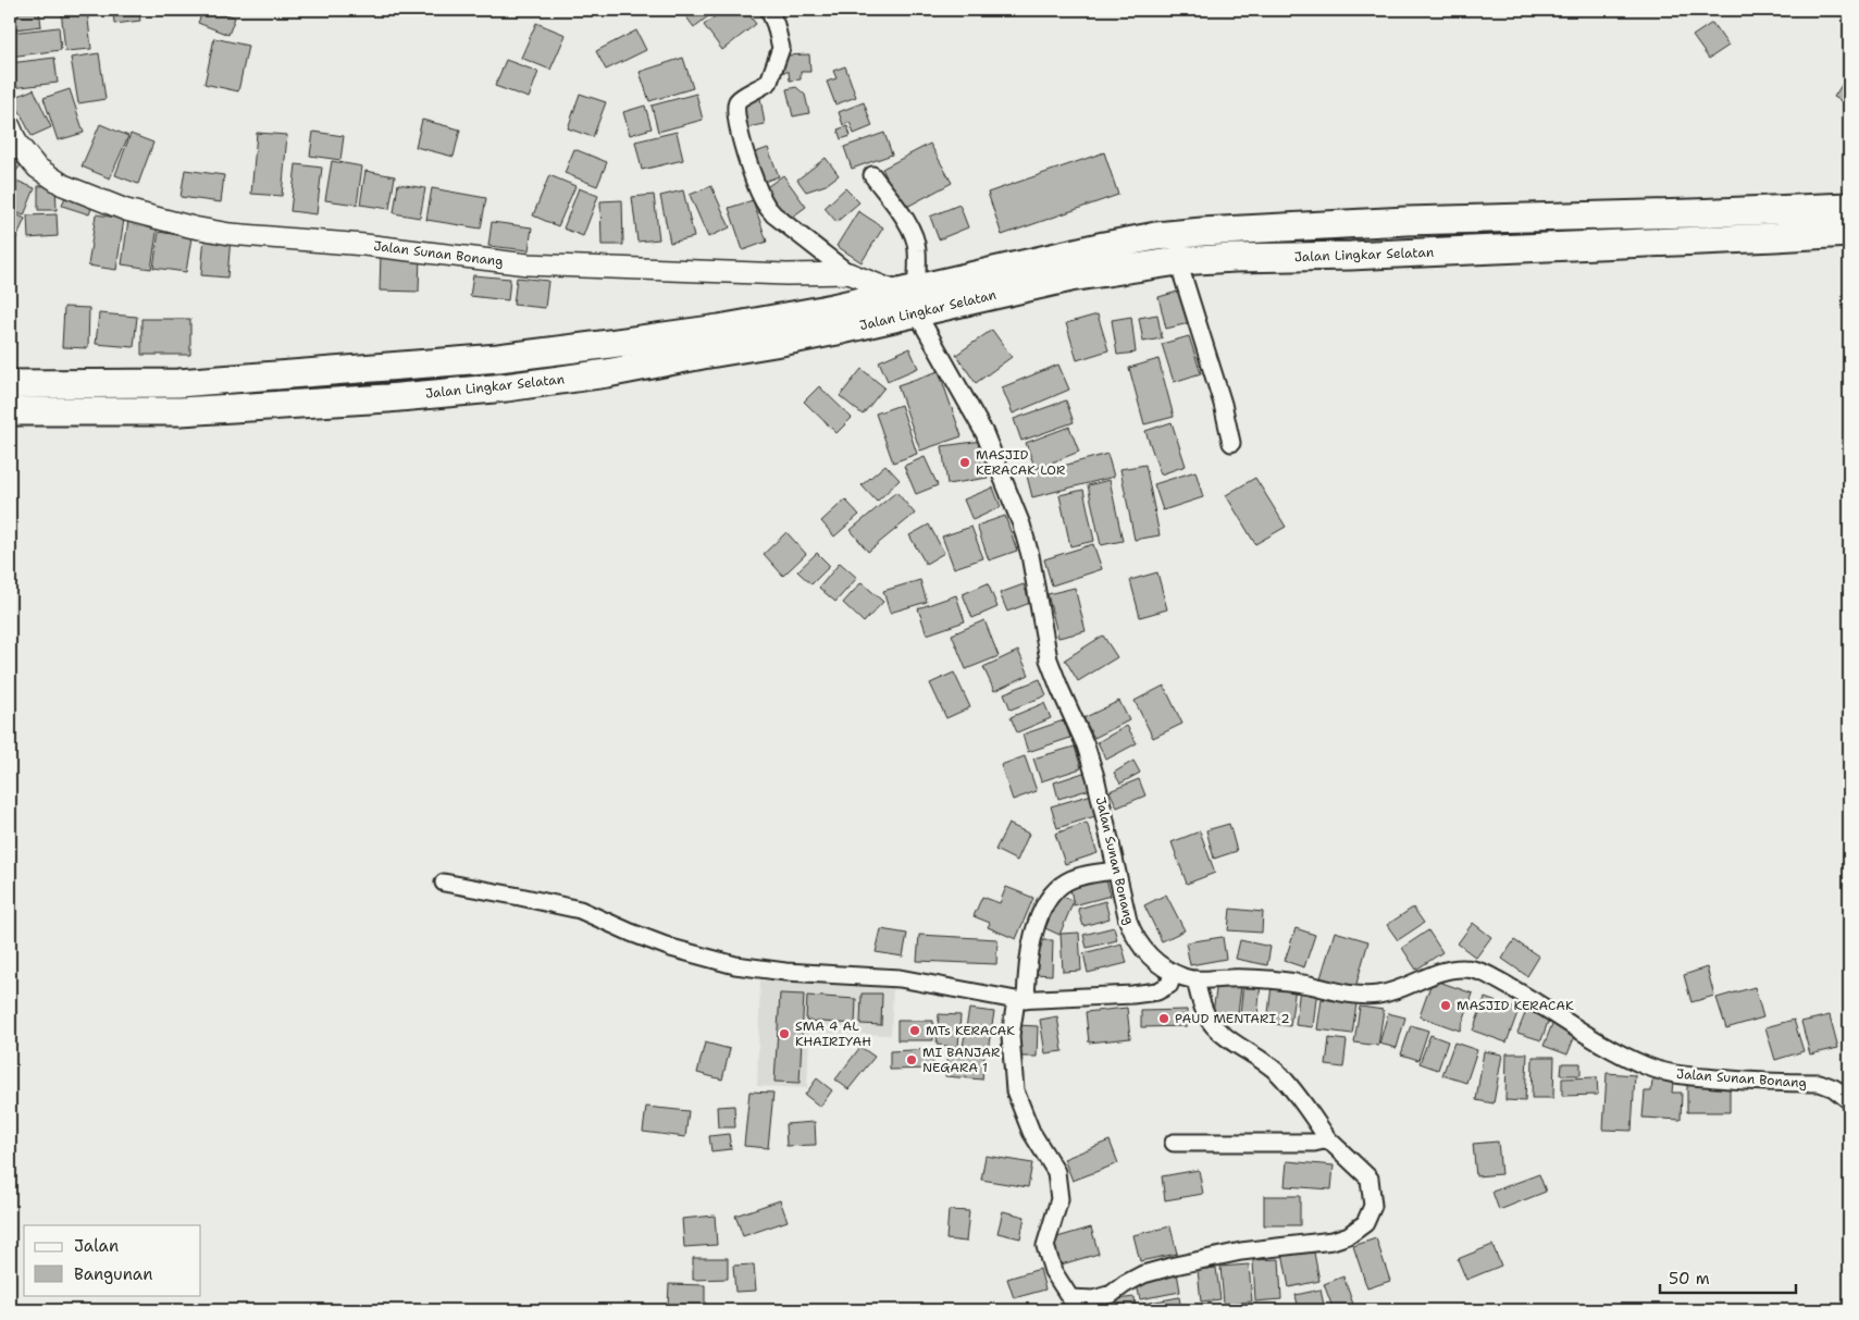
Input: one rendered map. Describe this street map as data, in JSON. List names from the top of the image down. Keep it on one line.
{"streets":{"highway":["Jalan Lingkar Selatan"],"street":["Jalan Sunan Bonang"]},"crossings":[["Jalan Sunan Bonang","Jalan Lingkar Selatan"]],"places":["MASJID KERACAK LOR","MASJID KERACAK","PAUD MENTARI 2","MTs KERACAK","SMA 4 AL KHAIRIYAH","MI BANJAR NEGARA 1"],"legend":["Jalan","Bangunan"],"scale_bar":"50 m"}
